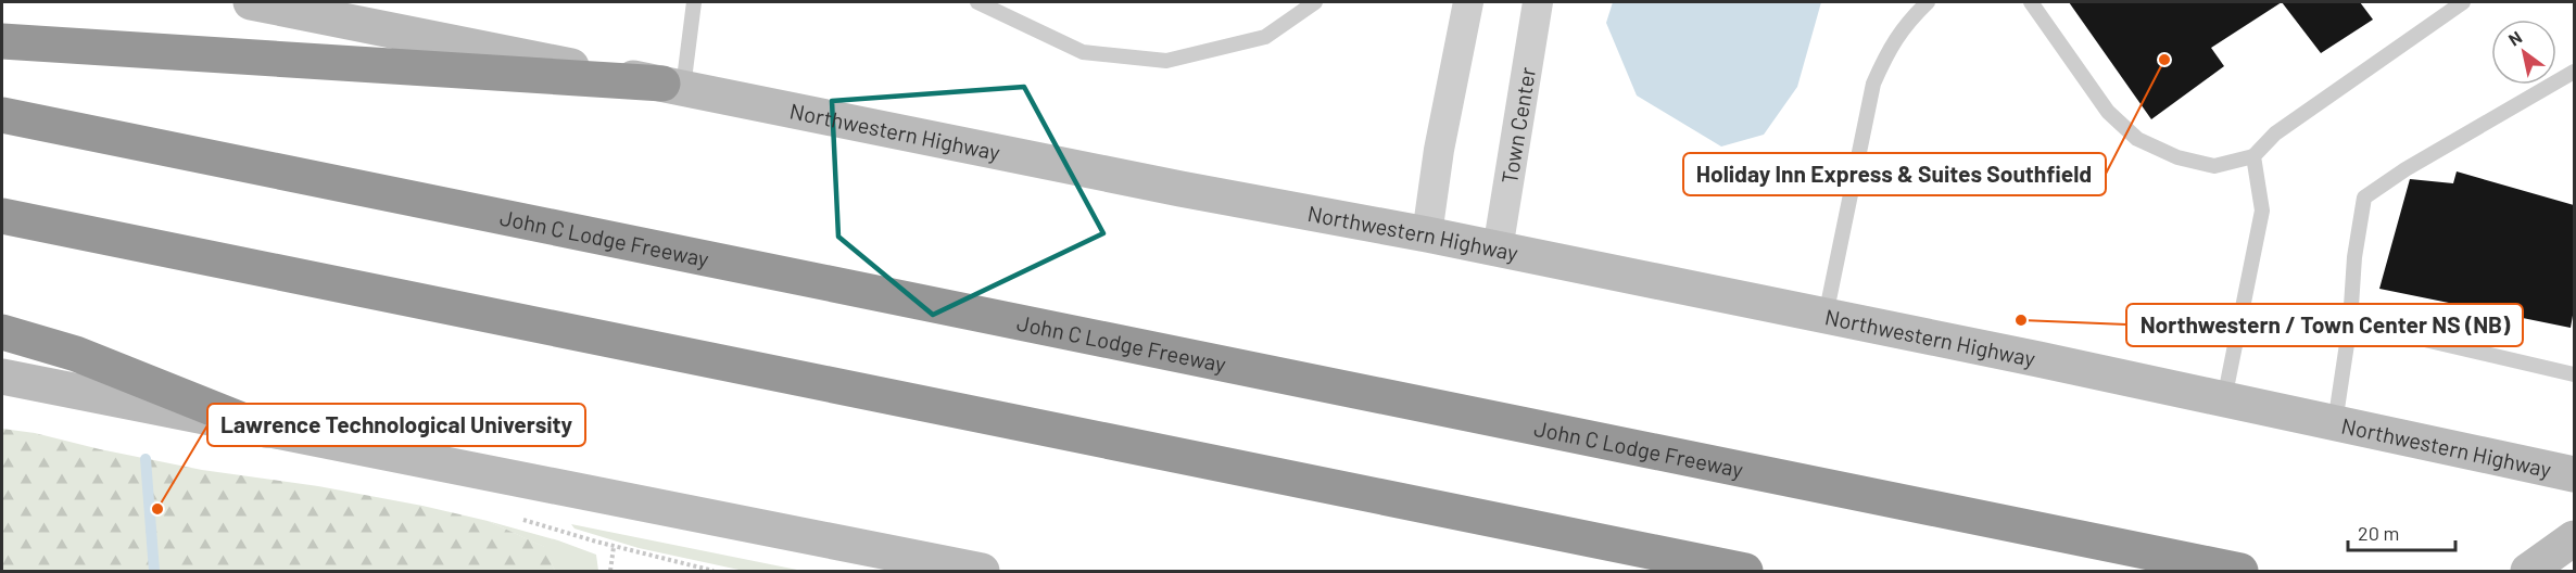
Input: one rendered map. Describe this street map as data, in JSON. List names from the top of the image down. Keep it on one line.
{"streets":{"highway":["John C Lodge Freeway"],"main road":["Northwestern Highway"],"street":["Town Center"]},"crossings":[["Town Center","Northwestern Highway"]],"places":["Holiday Inn Express & Suites Southfield","Northwestern / Town Center NS (NB)","Lawrence Technological University"],"scale_bar":"20 m","north":"top left"}
